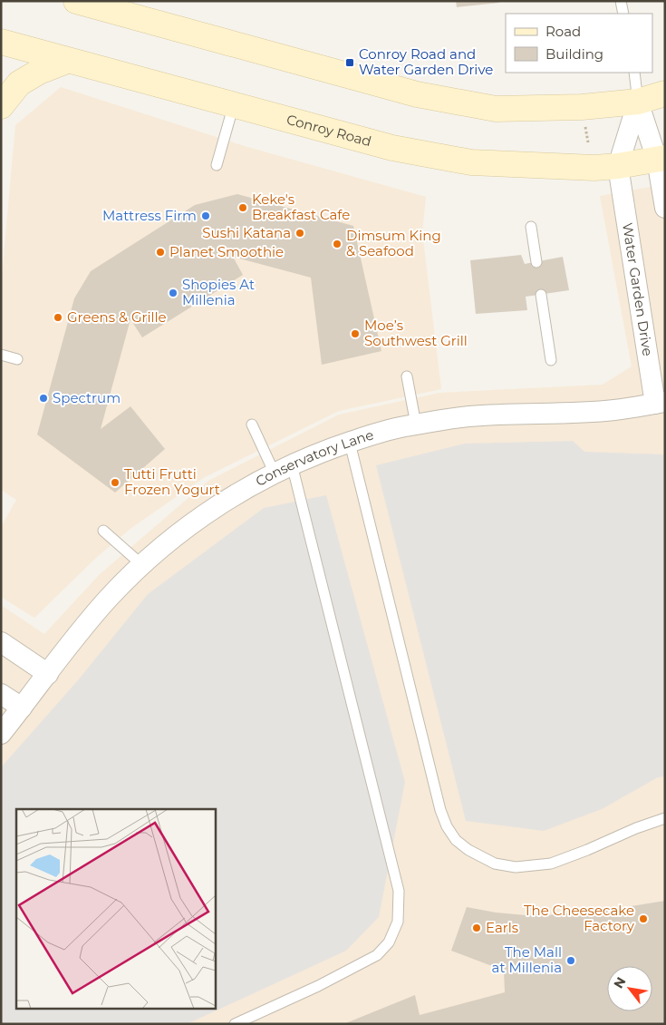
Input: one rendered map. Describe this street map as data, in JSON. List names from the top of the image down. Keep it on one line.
{"streets":{"main road":["Conroy Road"],"street":["Water Garden Drive","Conservatory Lane"]},"crossings":[["Conroy Road","Water Garden Drive"],["Water Garden Drive","Conservatory Lane"]],"places":{"transit":["Conroy Road and Water Garden Drive"],"other":["Keke's Breakfast Cafe","Mattress Firm","Sushi Katana","Dimsum King & Seafood","Planet Smoothie","Shopies At Millenia","Greens & Grille","Moe’s Southwest Grill","Spectrum","Tutti Frutti Frozen Yogurt","The Cheesecake Factory","Earls","The Mall at Millenia"]},"legend":["Road","Building"],"north":"top left"}
